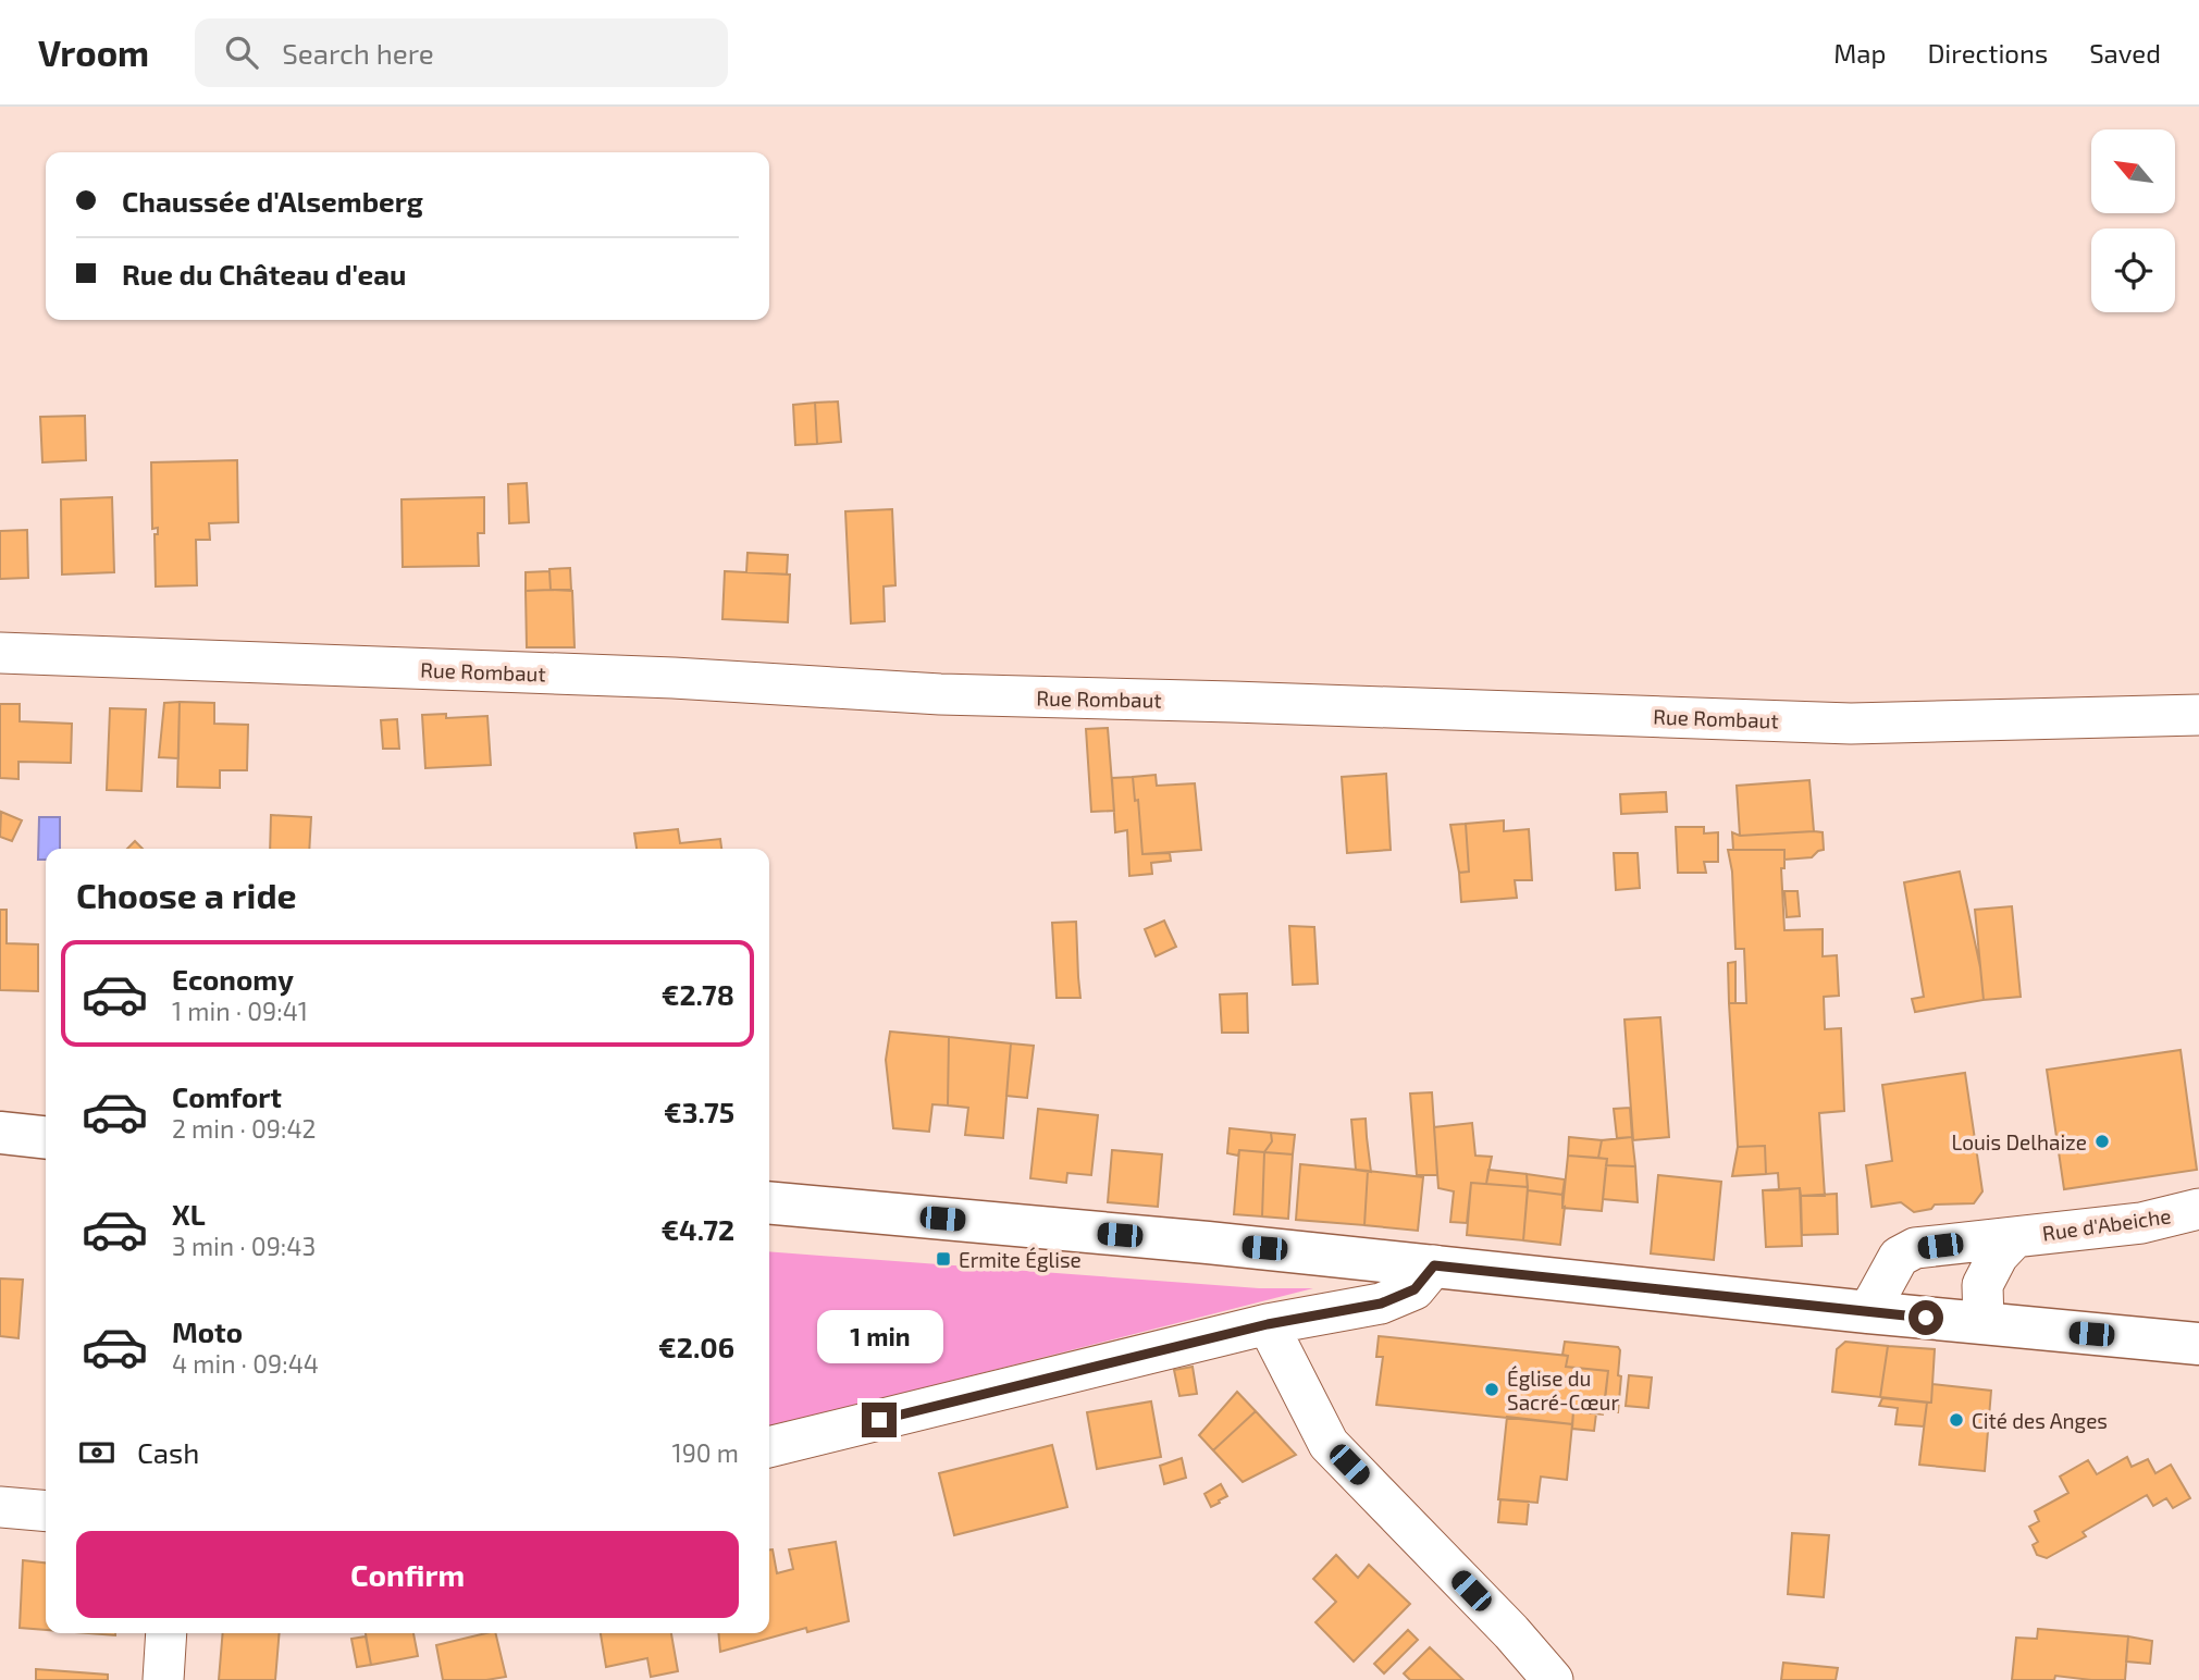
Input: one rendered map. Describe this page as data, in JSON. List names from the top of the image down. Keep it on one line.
{"streets":{"street":["Rue Rombaut","Rue d'Abeiche"]},"places":{"other":["Louis Delhaize","Église du Sacré-Cœur","Cité des Anges"],"transit":["Ermite Église"]},"north":"top left","page":{"header":"Vroom","search":"Search here","nav":["Map","Directions","Saved"],"banner":["Chaussée d'Alsemberg","Rue du Château d'eau"],"heading":"Choose a ride","list":[{"name":"Economy","note":"1 min · 09:41","value":"€2.78"},{"name":"Comfort","note":"2 min · 09:42","value":"€3.75"},{"name":"XL","note":"3 min · 09:43","value":"€4.72"},{"name":"Moto","note":"4 min · 09:44","value":"€2.06"}],"bubble":"1 min","pay":["Cash","190 m"],"buttons":"Confirm"}}
